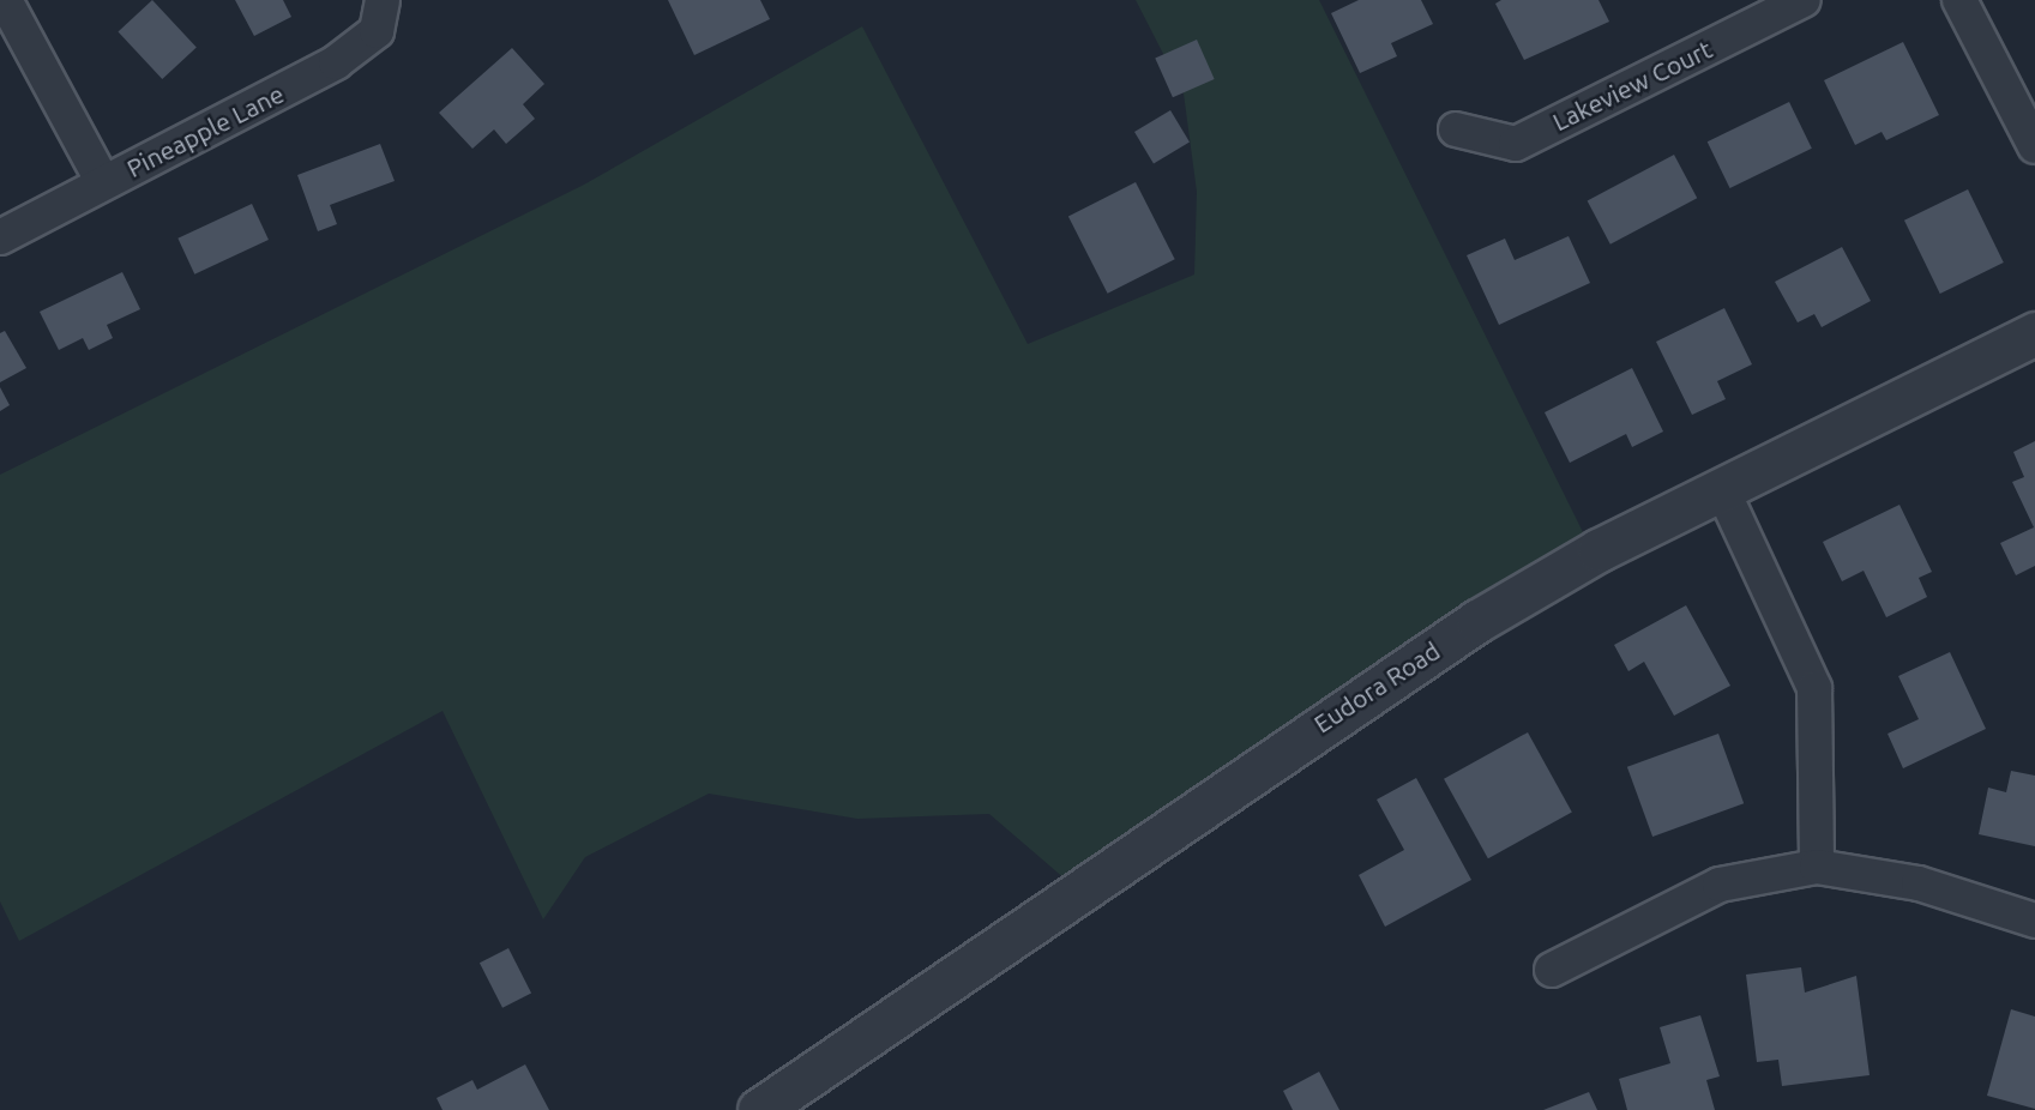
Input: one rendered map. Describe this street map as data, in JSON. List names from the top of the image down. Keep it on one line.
{"streets":{"street":["Lakeview Court","Pineapple Lane","Eudora Road"]}}
